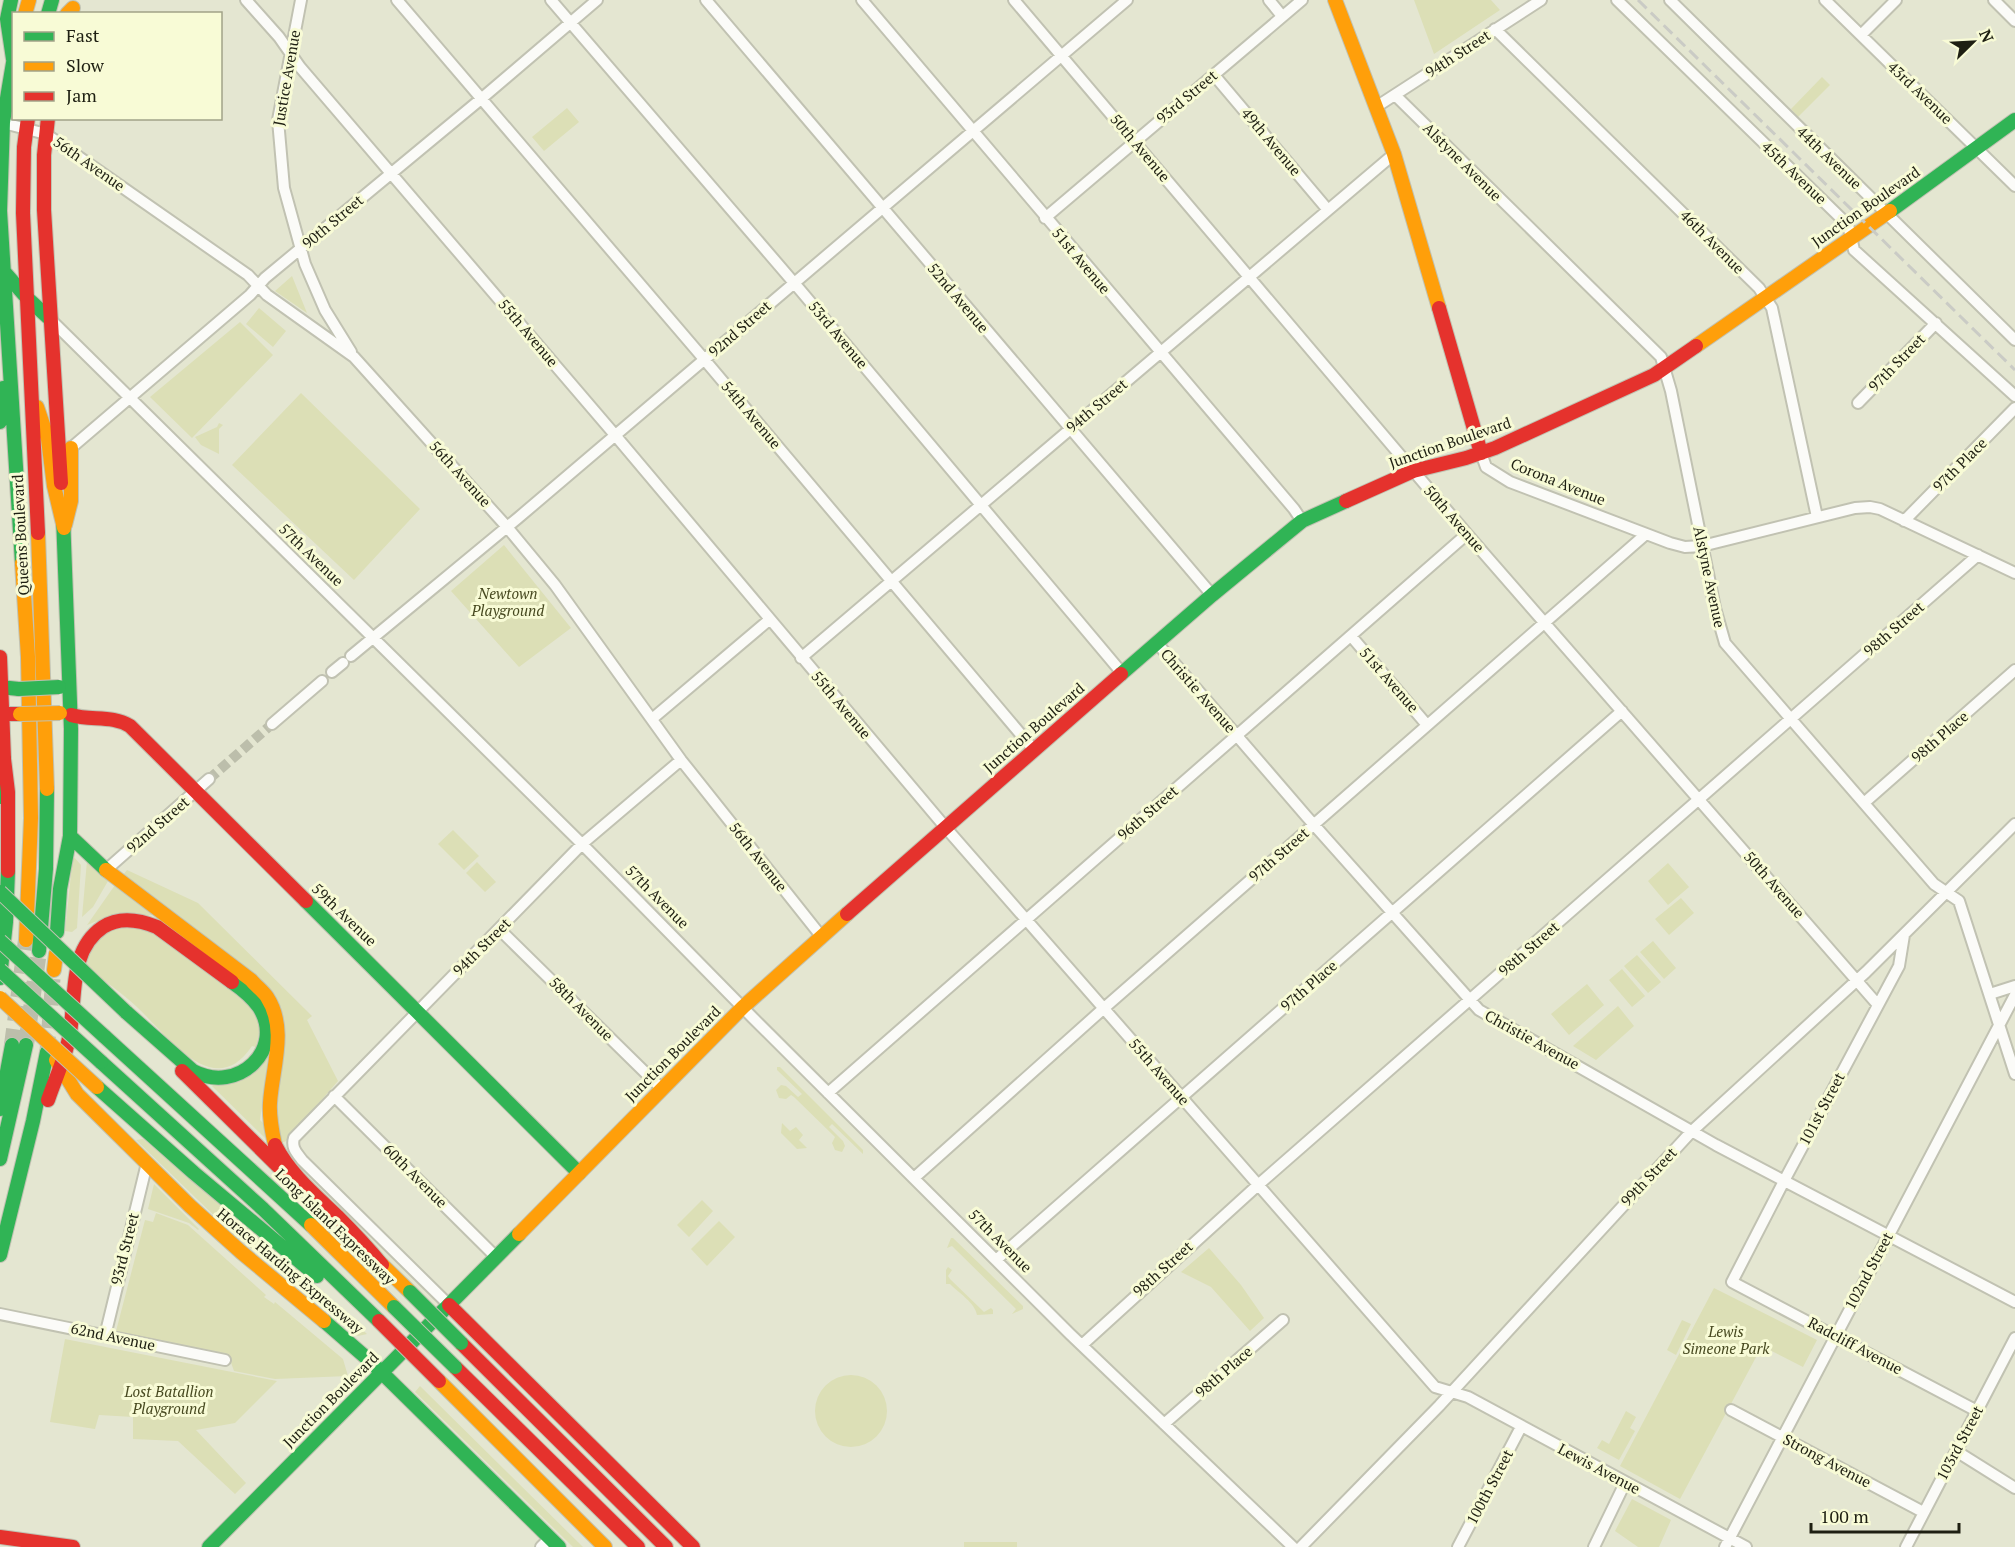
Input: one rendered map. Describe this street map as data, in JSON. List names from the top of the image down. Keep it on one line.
{"streets":{"main road":["Junction Boulevard","Corona Avenue","Queens Boulevard","57th Avenue","59th Avenue","Long Island Expressway","Horace Harding Expressway"],"street":["94th Street","Justice Avenue","43rd Avenue","93rd Street","49th Avenue","50th Avenue","44th Avenue","Alstyne Avenue","56th Avenue","45th Avenue","90th Street","46th Avenue","51st Avenue","52nd Avenue","92nd Street","55th Avenue","53rd Avenue","97th Street","54th Avenue","97th Place","98th Street","Christie Avenue","98th Place","96th Street","58th Avenue","101st Street","60th Avenue","99th Street","102nd Street","62nd Avenue","Radcliff Avenue","103rd Street","Strong Avenue","Lewis Avenue","100th Street"]},"crossings":[["94th Street","49th Avenue"],["94th Street","50th Avenue"],["94th Street","Alstyne Avenue"],["94th Street","56th Avenue"],["94th Street","Junction Boulevard"],["94th Street","46th Avenue"],["94th Street","51st Avenue"],["94th Street","52nd Avenue"],["94th Street","55th Avenue"],["94th Street","53rd Avenue"],["94th Street","54th Avenue"],["94th Street","Corona Avenue"],["94th Street","57th Avenue"],["94th Street","59th Avenue"],["94th Street","58th Avenue"],["94th Street","60th Avenue"],["Justice Avenue","56th Avenue"],["Justice Avenue","90th Street"],["Justice Avenue","55th Avenue"],["43rd Avenue","Junction Boulevard"],["93rd Street","49th Avenue"],["93rd Street","50th Avenue"],["93rd Street","51st Avenue"],["93rd Street","Horace Harding Expressway"],["93rd Street","62nd Avenue"],["50th Avenue","Junction Boulevard"],["50th Avenue","92nd Street"],["50th Avenue","97th Street"],["50th Avenue","97th Place"],["50th Avenue","98th Street"],["50th Avenue","96th Street"],["50th Avenue","101st Street"],["50th Avenue","99th Street"],["44th Avenue","Junction Boulevard"],["Alstyne Avenue","Junction Boulevard"],["Alstyne Avenue","Corona Avenue"],["Alstyne Avenue","98th Street"],["Alstyne Avenue","98th Place"],["Alstyne Avenue","99th Street"],["Alstyne Avenue","102nd Street"],["56th Avenue","Junction Boulevard"],["56th Avenue","90th Street"],["56th Avenue","92nd Street"],["56th Avenue","Queens Boulevard"],["45th Avenue","Junction Boulevard"],["45th Avenue","97th Street"],["Junction Boulevard","46th Avenue"],["Junction Boulevard","51st Avenue"],["Junction Boulevard","52nd Avenue"],["Junction Boulevard","55th Avenue"],["Junction Boulevard","53rd Avenue"],["Junction Boulevard","54th Avenue"],["Junction Boulevard","Corona Avenue"],["Junction Boulevard","57th Avenue"],["Junction Boulevard","Christie Avenue"],["Junction Boulevard","59th Avenue"],["Junction Boulevard","58th Avenue"],["Junction Boulevard","60th Avenue"],["Junction Boulevard","Horace Harding Expressway"],["90th Street","55th Avenue"],["90th Street","53rd Avenue"],["90th Street","54th Avenue"],["90th Street","57th Avenue"],["46th Avenue","Corona Avenue"],["51st Avenue","92nd Street"],["51st Avenue","97th Street"],["51st Avenue","96th Street"],["52nd Avenue","92nd Street"],["92nd Street","55th Avenue"],["92nd Street","53rd Avenue"],["92nd Street","54th Avenue"],["92nd Street","57th Avenue"],["92nd Street","59th Avenue"],["55th Avenue","97th Street"],["55th Avenue","97th Place"],["55th Avenue","98th Street"],["55th Avenue","96th Street"],["55th Avenue","99th Street"],["55th Avenue","Lewis Avenue"],["97th Street","Corona Avenue"],["97th Street","57th Avenue"],["97th Street","Christie Avenue"],["97th Place","Corona Avenue"],["97th Place","57th Avenue"],["97th Place","Christie Avenue"],["Corona Avenue","98th Street"],["Queens Boulevard","57th Avenue"],["57th Avenue","98th Street"],["57th Avenue","98th Place"],["57th Avenue","96th Street"],["98th Street","Christie Avenue"],["Christie Avenue","96th Street"],["Christie Avenue","101st Street"],["Christie Avenue","99th Street"],["Christie Avenue","102nd Street"],["101st Street","99th Street"],["101st Street","Radcliff Avenue"],["99th Street","Lewis Avenue"],["102nd Street","Radcliff Avenue"],["102nd Street","Strong Avenue"],["102nd Street","Lewis Avenue"],["Radcliff Avenue","103rd Street"],["103rd Street","Strong Avenue"],["Lewis Avenue","100th Street"]],"parks":["Newtown Playground","Lewis Simeone Park","Lost Batallion Playground"],"legend":["Fast","Slow","Jam"],"scale_bar":"100 m","north":"top right"}
